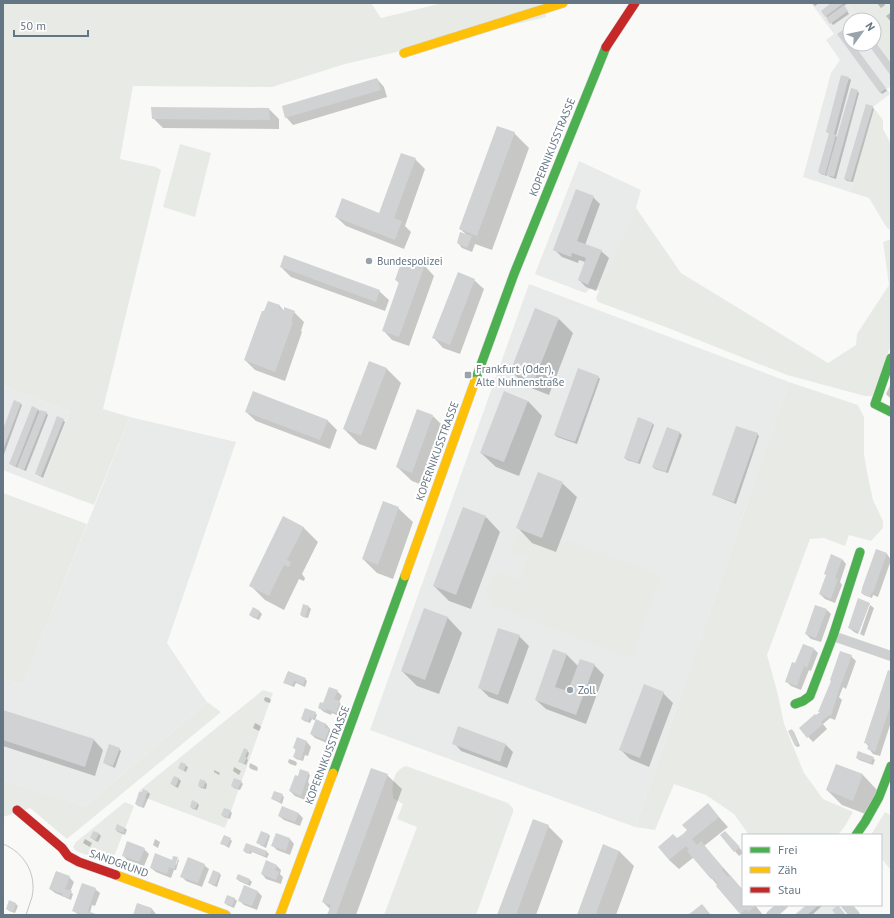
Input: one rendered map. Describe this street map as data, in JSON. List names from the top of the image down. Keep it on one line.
{"streets":{"main road":["KOPERNIKUSSTRASSE","SANDGRUND"]},"places":{"other":["Bundespolizei","Zoll"],"transit":["Frankfurt (Oder), Alte Nuhnenstraße"]},"legend":["Frei","Zäh","Stau"],"scale_bar":"50 m","north":"top right"}
